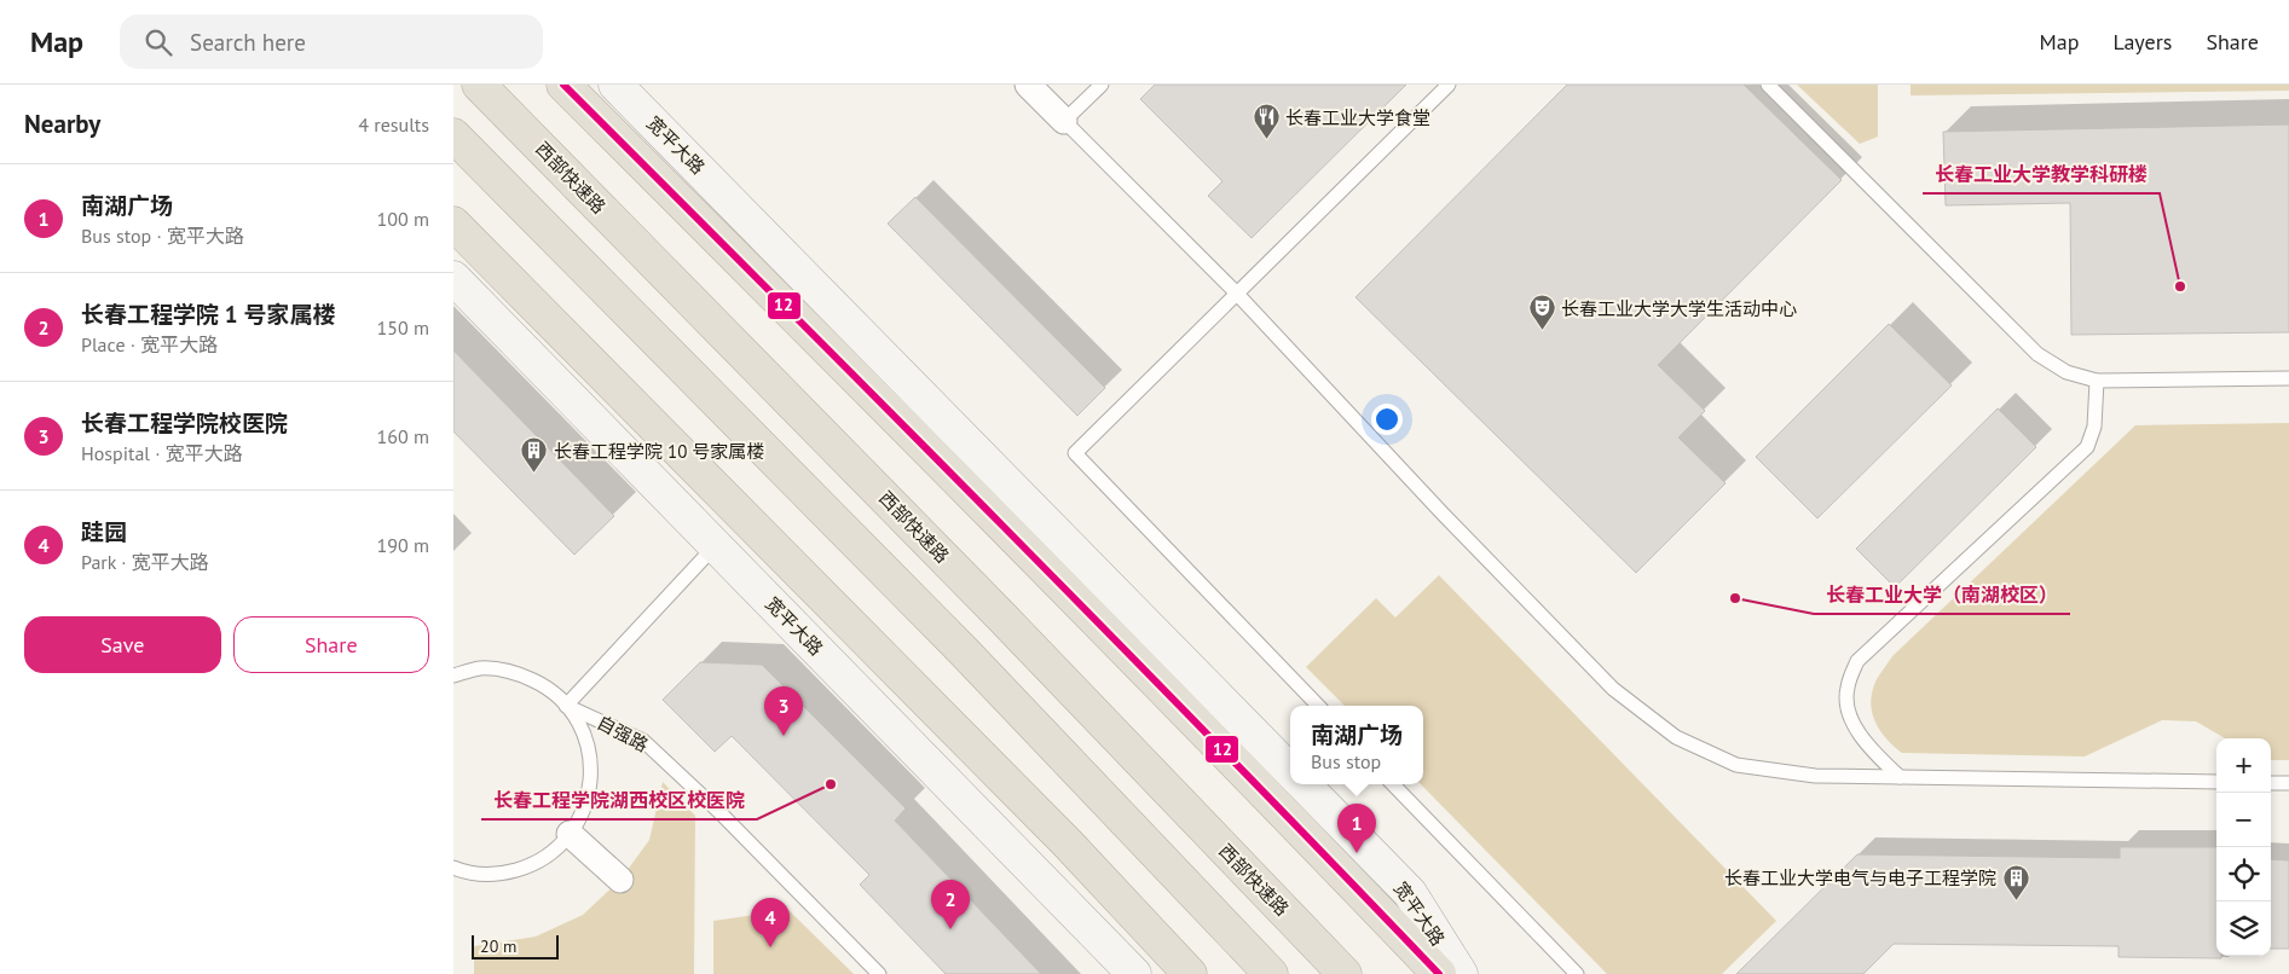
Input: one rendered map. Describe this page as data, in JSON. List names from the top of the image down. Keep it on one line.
{"streets":{"highway":["西部快速路"],"main road":["宽平大路"],"lane":["自强路"]},"places":{"restaurant":["长春工业大学食堂"],"other":["长春工业大学教学科研楼","长春工业大学（南湖校区）","长春工程学院湖西校区校医院"],"theatre":["长春工业大学大学生活动中心"],"building":["长春工程学院 10 号家属楼","长春工业大学电气与电子工程学院"]},"lines":["transit line 12"],"scale_bar":"20 m","page":{"header":"Map","search":"Search here","nav":["Map","Layers","Share"],"heading":["Nearby","4 results"],"list":[{"mark":"1","name":"南湖广场","note":"Bus stop · 宽平大路","value":"100 m"},{"mark":"2","name":"长春工程学院 1 号家属楼","note":"Place · 宽平大路","value":"150 m"},{"mark":"3","name":"长春工程学院校医院","note":"Hospital · 宽平大路","value":"160 m"},{"mark":"4","name":"跬园","note":"Park · 宽平大路","value":"190 m"}],"buttons":["Save","Share"],"pins":["3","1","2","4"],"popup":["南湖广场","Bus stop"],"map_buttons":["+","−"],"scale":"20 m"}}
